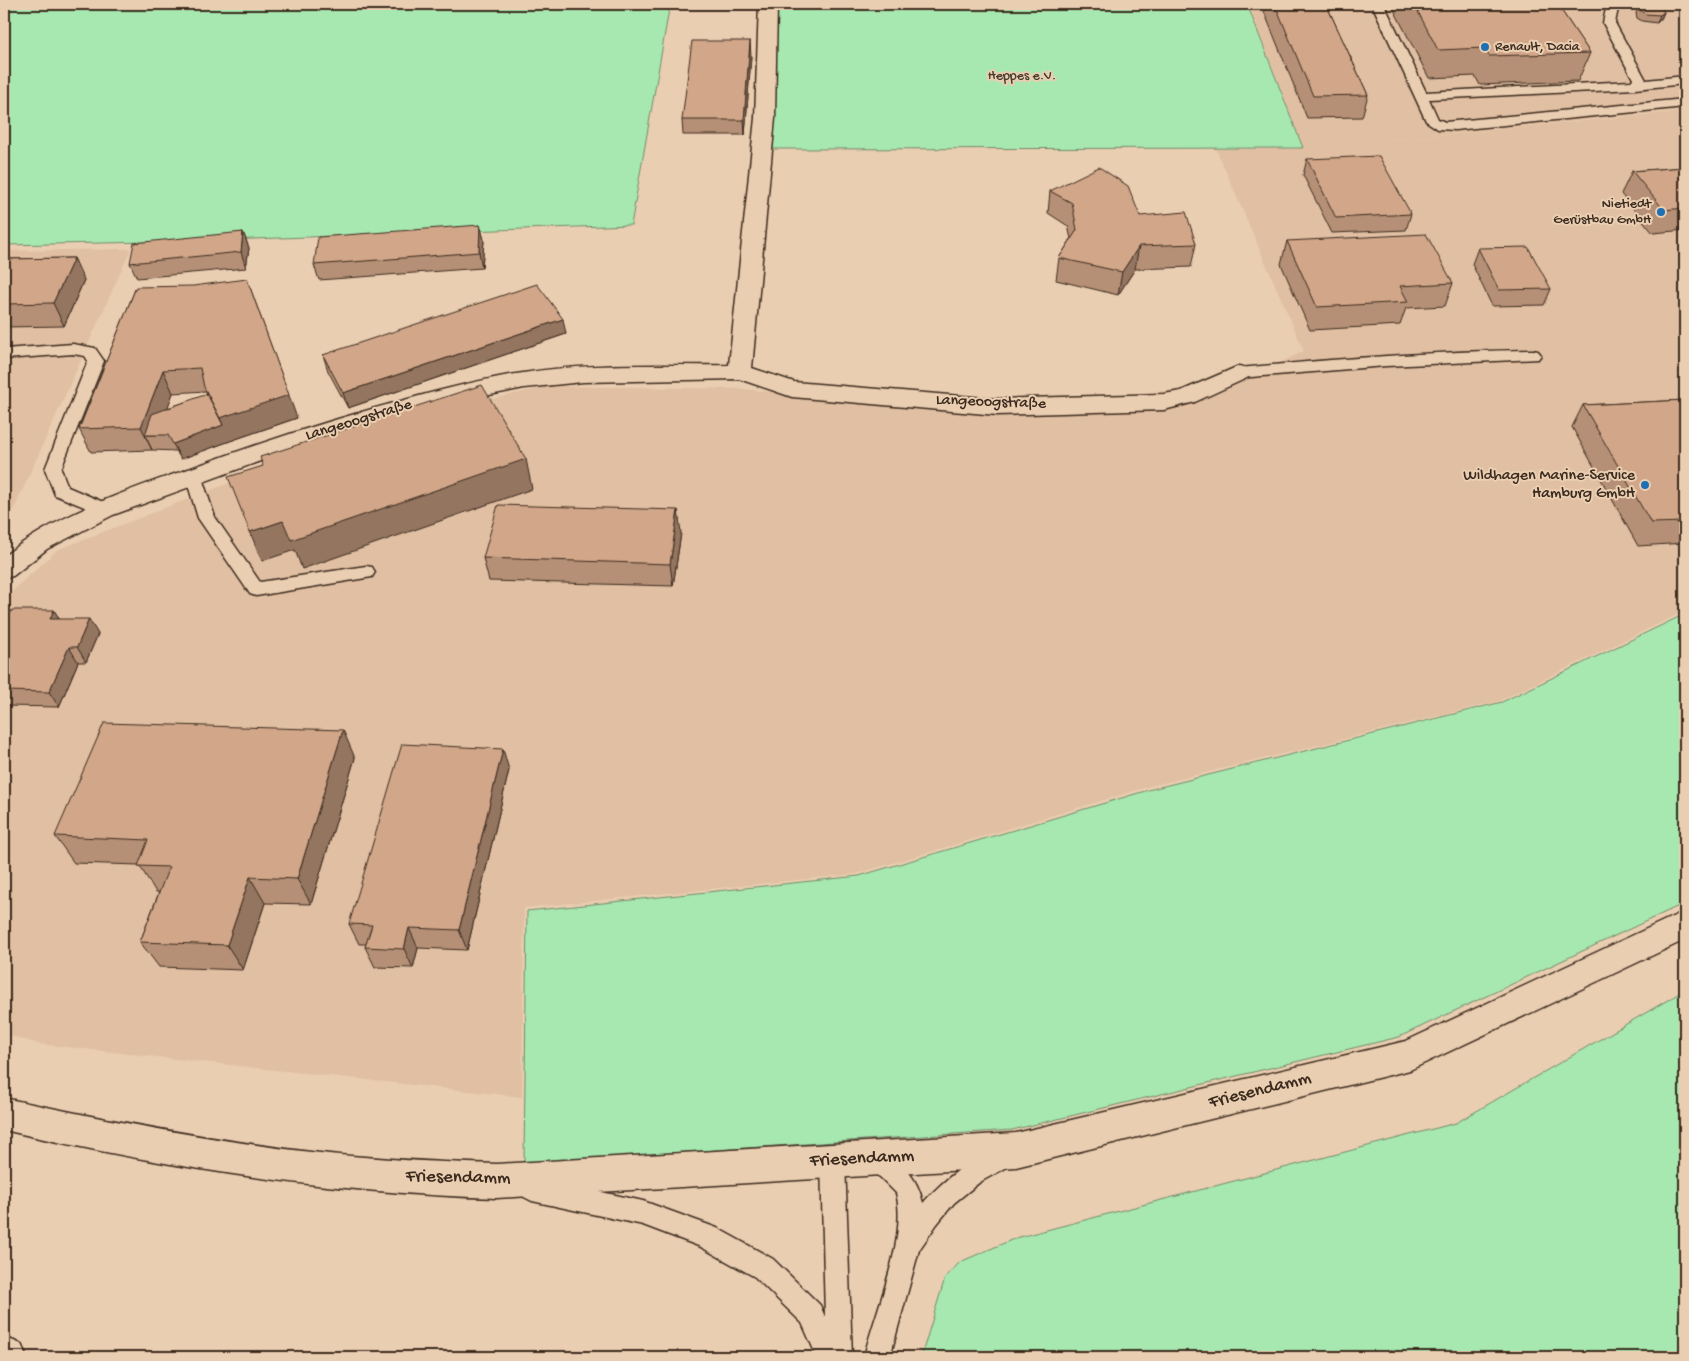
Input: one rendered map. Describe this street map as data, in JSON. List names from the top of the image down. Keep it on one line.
{"streets":{"street":["Langeoogstraße","Friesendamm"]},"parks":["Heppes e.V."],"places":["Renault, Dacia","Nietiedt Gerüstbau GmbH","Wildhagen Marine-Service Hamburg GmbH"]}
